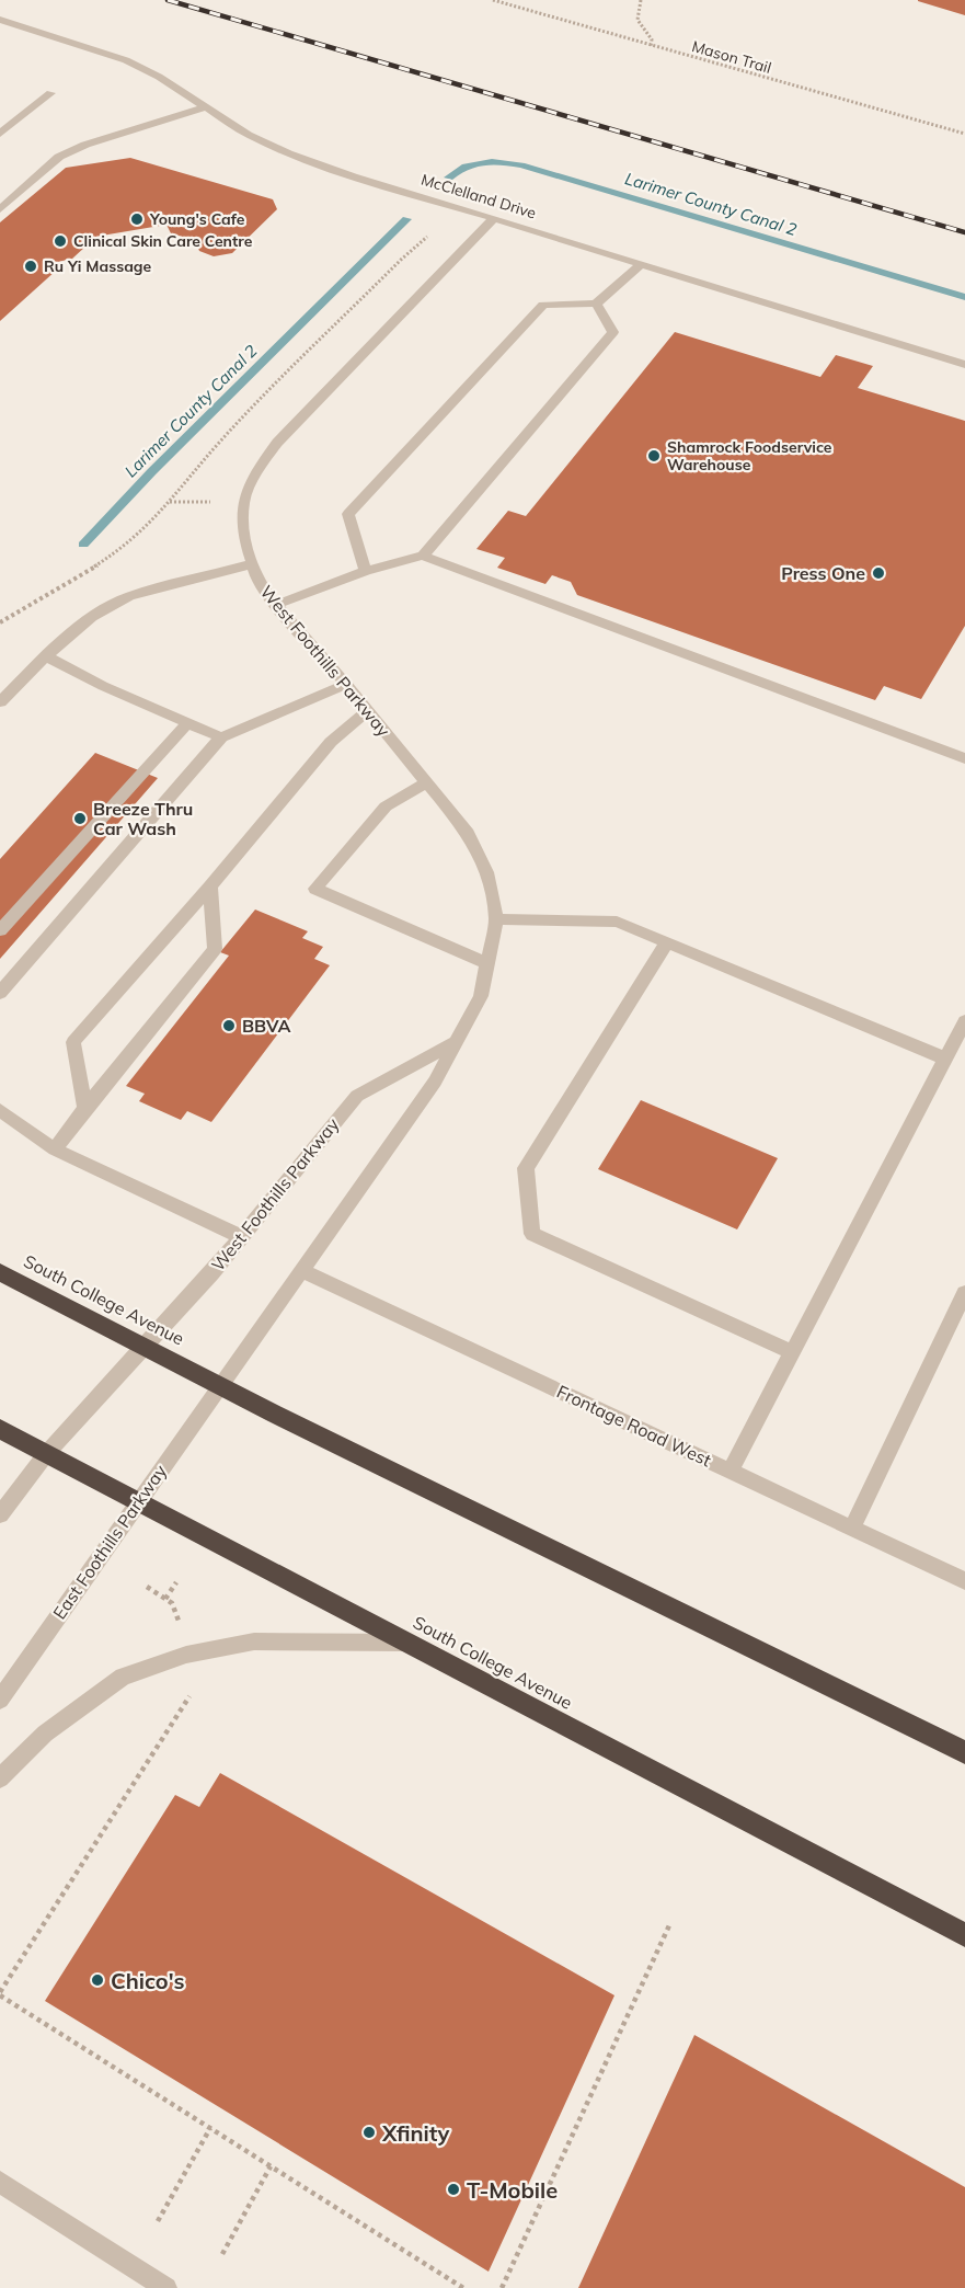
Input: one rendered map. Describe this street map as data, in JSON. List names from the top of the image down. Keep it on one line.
{"streets":{"highway":["South College Avenue"],"street":["McClelland Drive","West Foothills Parkway","Frontage Road West","East Foothills Parkway"],"path":["Mason Trail"]},"crossings":[["McClelland Drive","West Foothills Parkway"],["West Foothills Parkway","South College Avenue"],["West Foothills Parkway","Frontage Road West"],["West Foothills Parkway","East Foothills Parkway"],["South College Avenue","East Foothills Parkway"]],"water":["Larimer County Canal 2"],"places":["Young's Cafe","Clinical Skin Care Centre","Ru Yi Massage","Shamrock Foodservice Warehouse","Press One","Breeze Thru Car Wash","BBVA","Chico's","Xfinity","T-Mobile"]}
